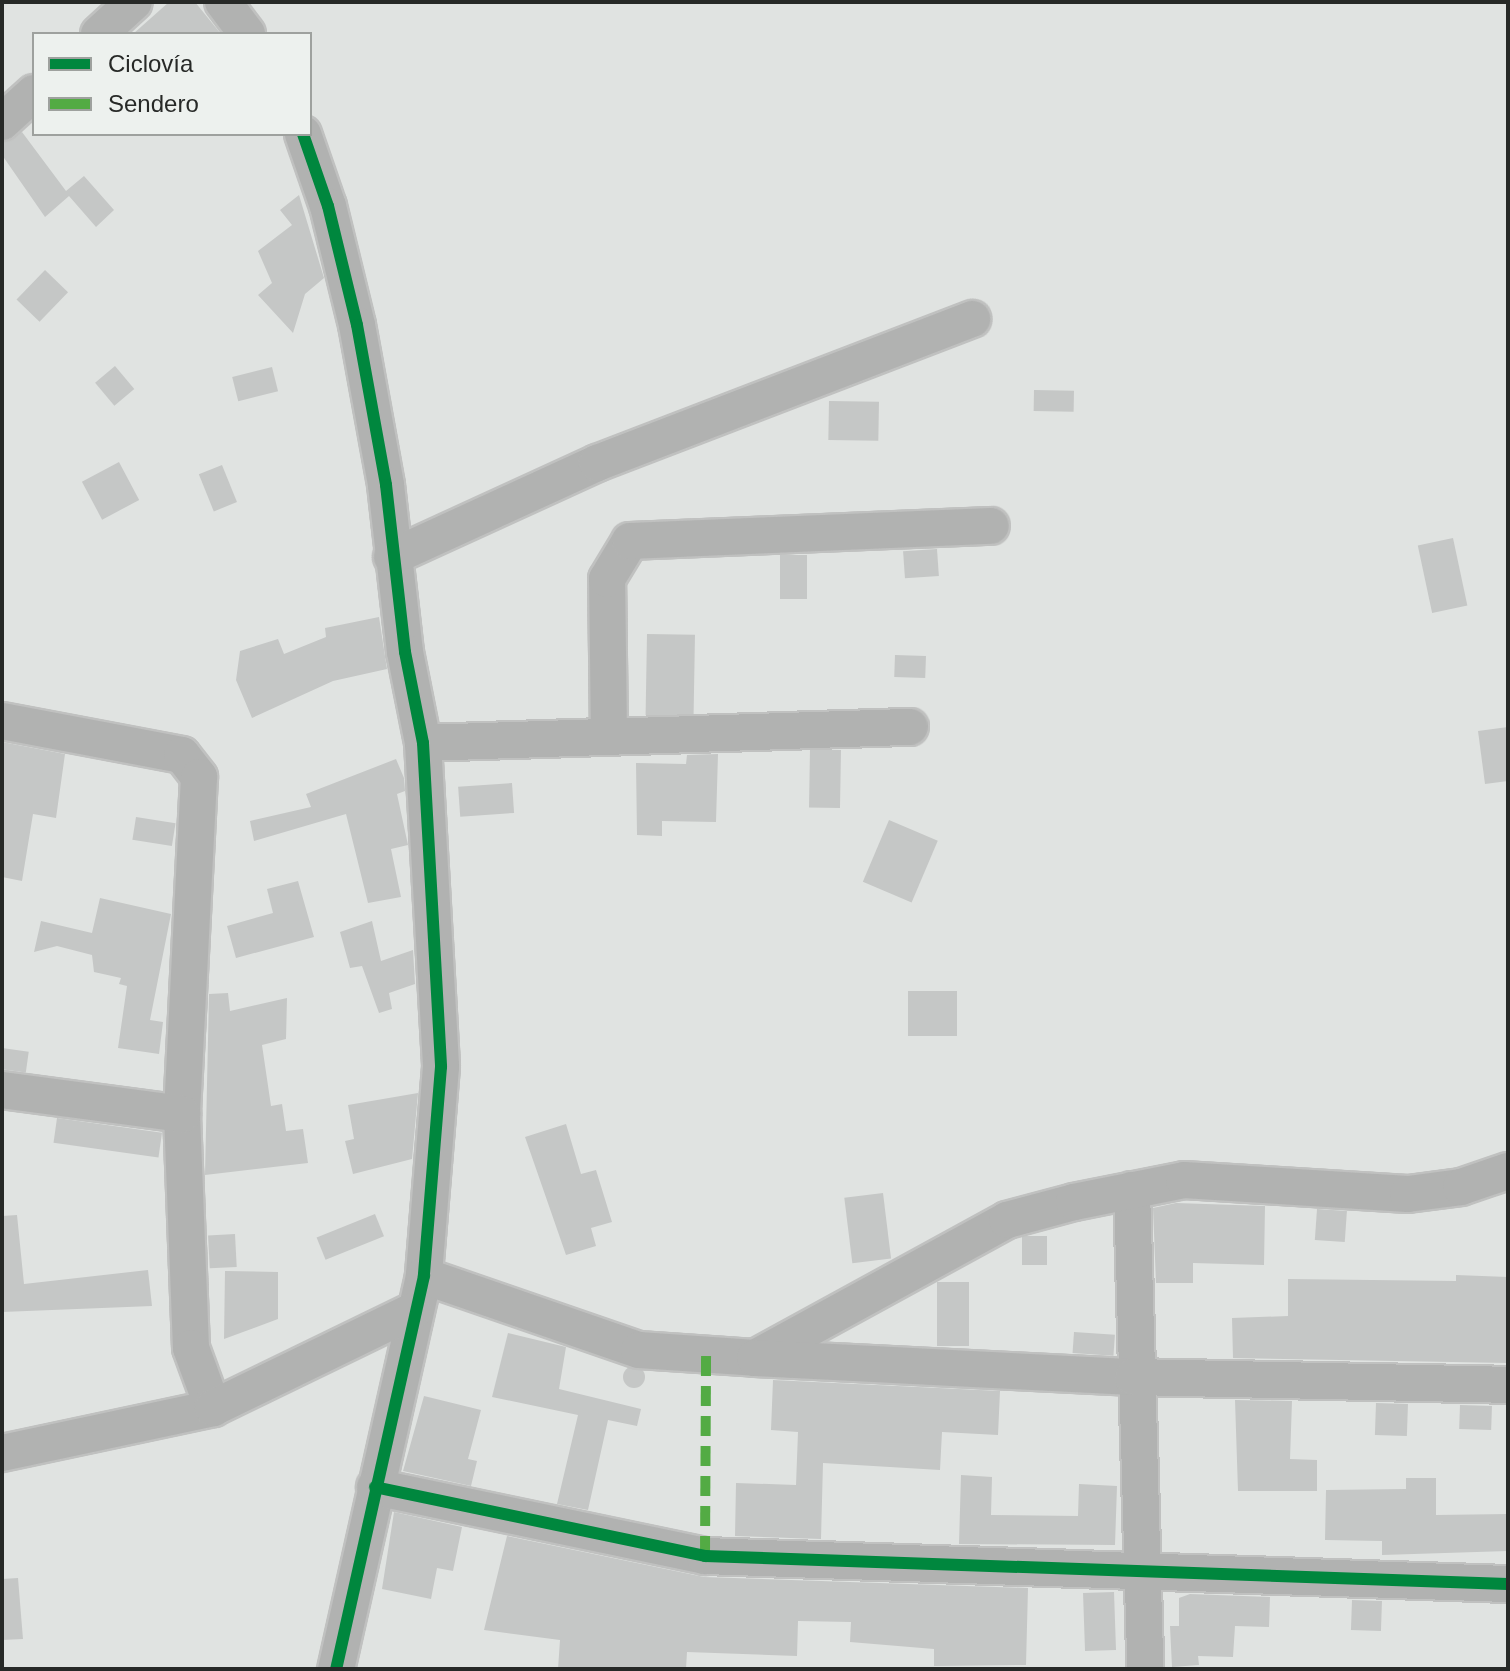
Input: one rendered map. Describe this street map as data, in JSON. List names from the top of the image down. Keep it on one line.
{"legend":["Ciclovía","Sendero"]}
